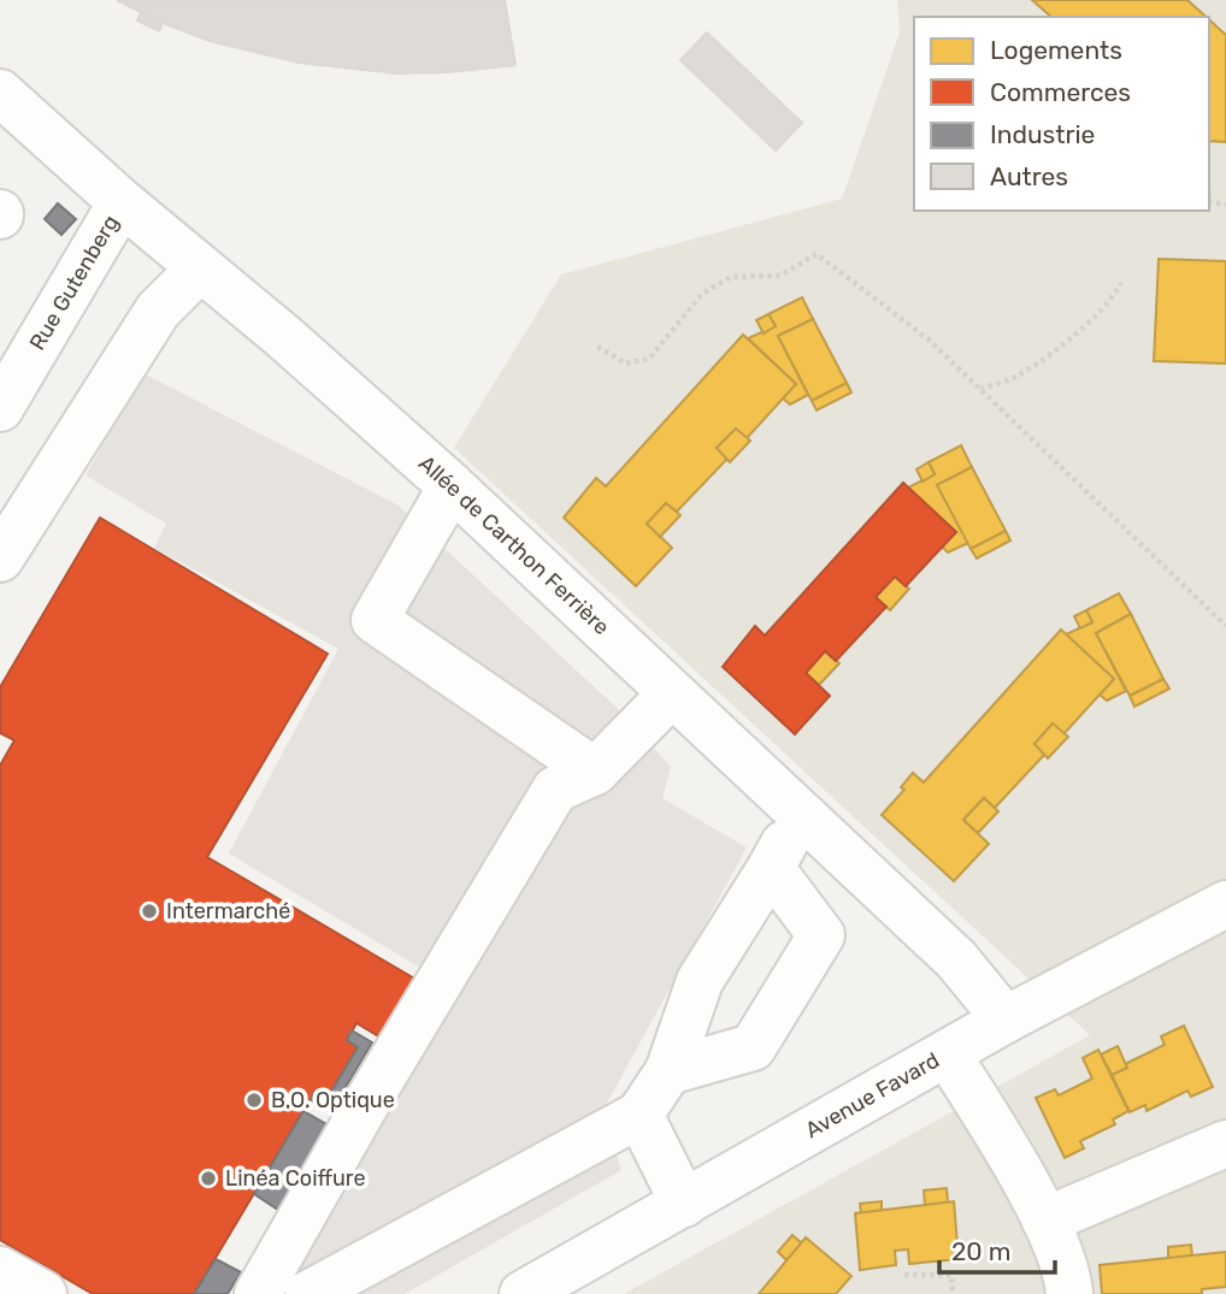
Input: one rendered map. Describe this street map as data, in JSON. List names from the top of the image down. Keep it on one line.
{"streets":{"street":["Rue Gutenberg","Allée de Carthon Ferrière","Avenue Favard"]},"crossings":[["Rue Gutenberg","Allée de Carthon Ferrière"],["Allée de Carthon Ferrière","Avenue Favard"]],"places":["Intermarché","B.O. Optique","Linéa Coiffure"],"legend":["Logements","Commerces","Industrie","Autres"],"scale_bar":"20 m"}
